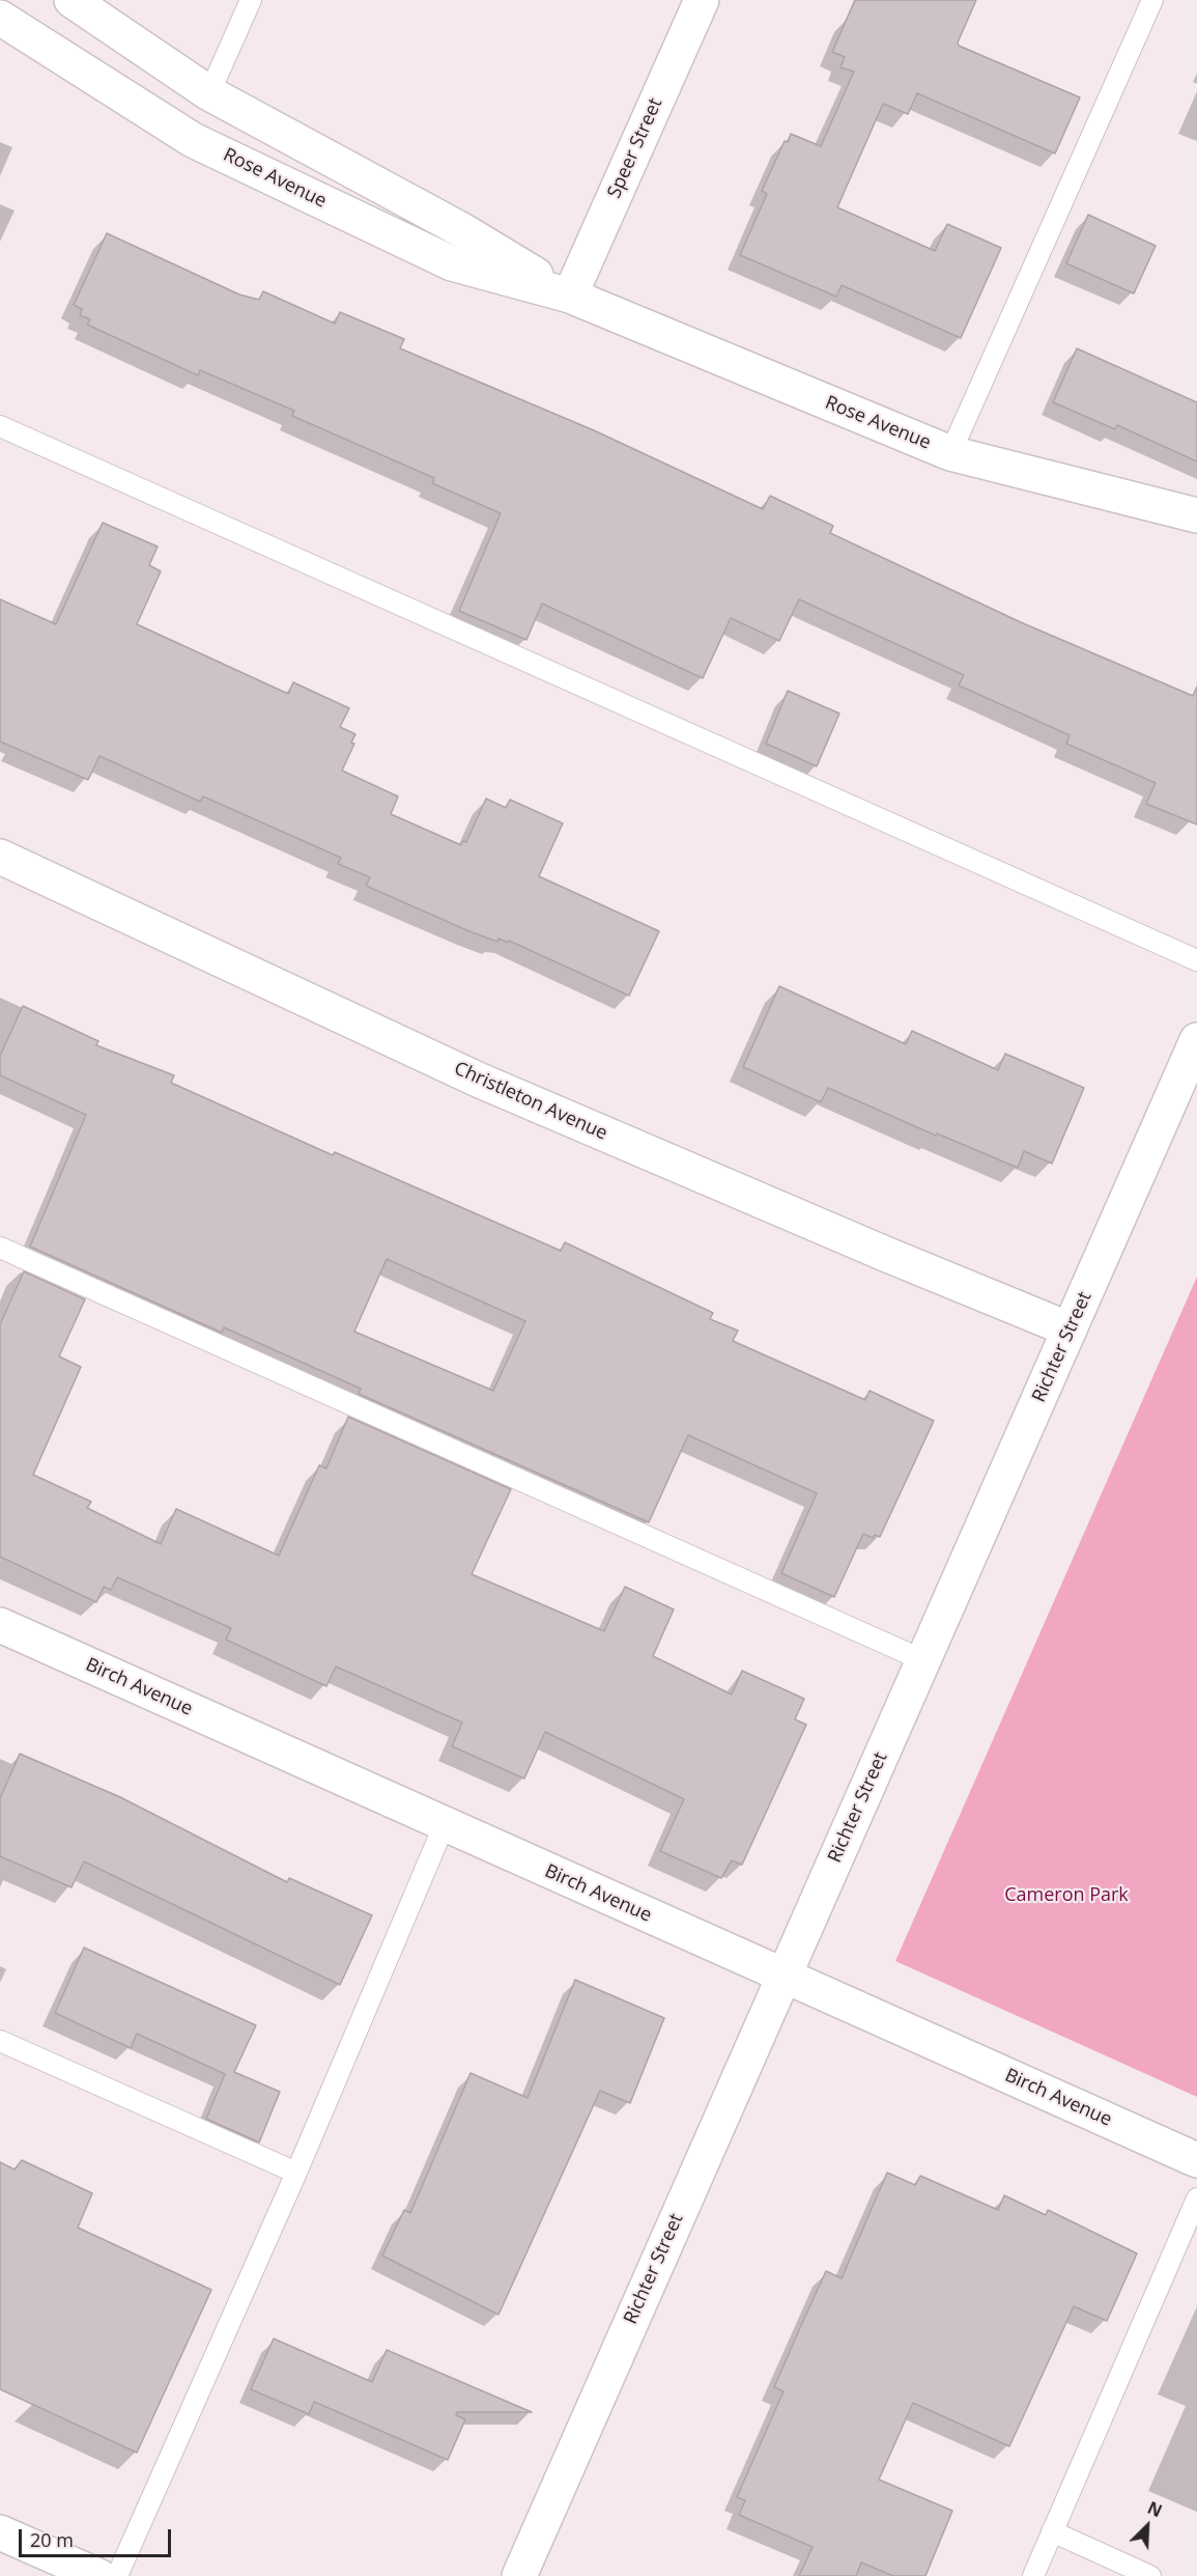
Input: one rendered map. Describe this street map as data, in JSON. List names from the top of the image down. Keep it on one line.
{"streets":{"street":["Speer Street","Rose Avenue","Christleton Avenue","Richter Street","Birch Avenue"]},"crossings":[["Speer Street","Rose Avenue"],["Christleton Avenue","Richter Street"],["Richter Street","Birch Avenue"]],"parks":["Cameron Park"],"scale_bar":"20 m","north":"top right"}
